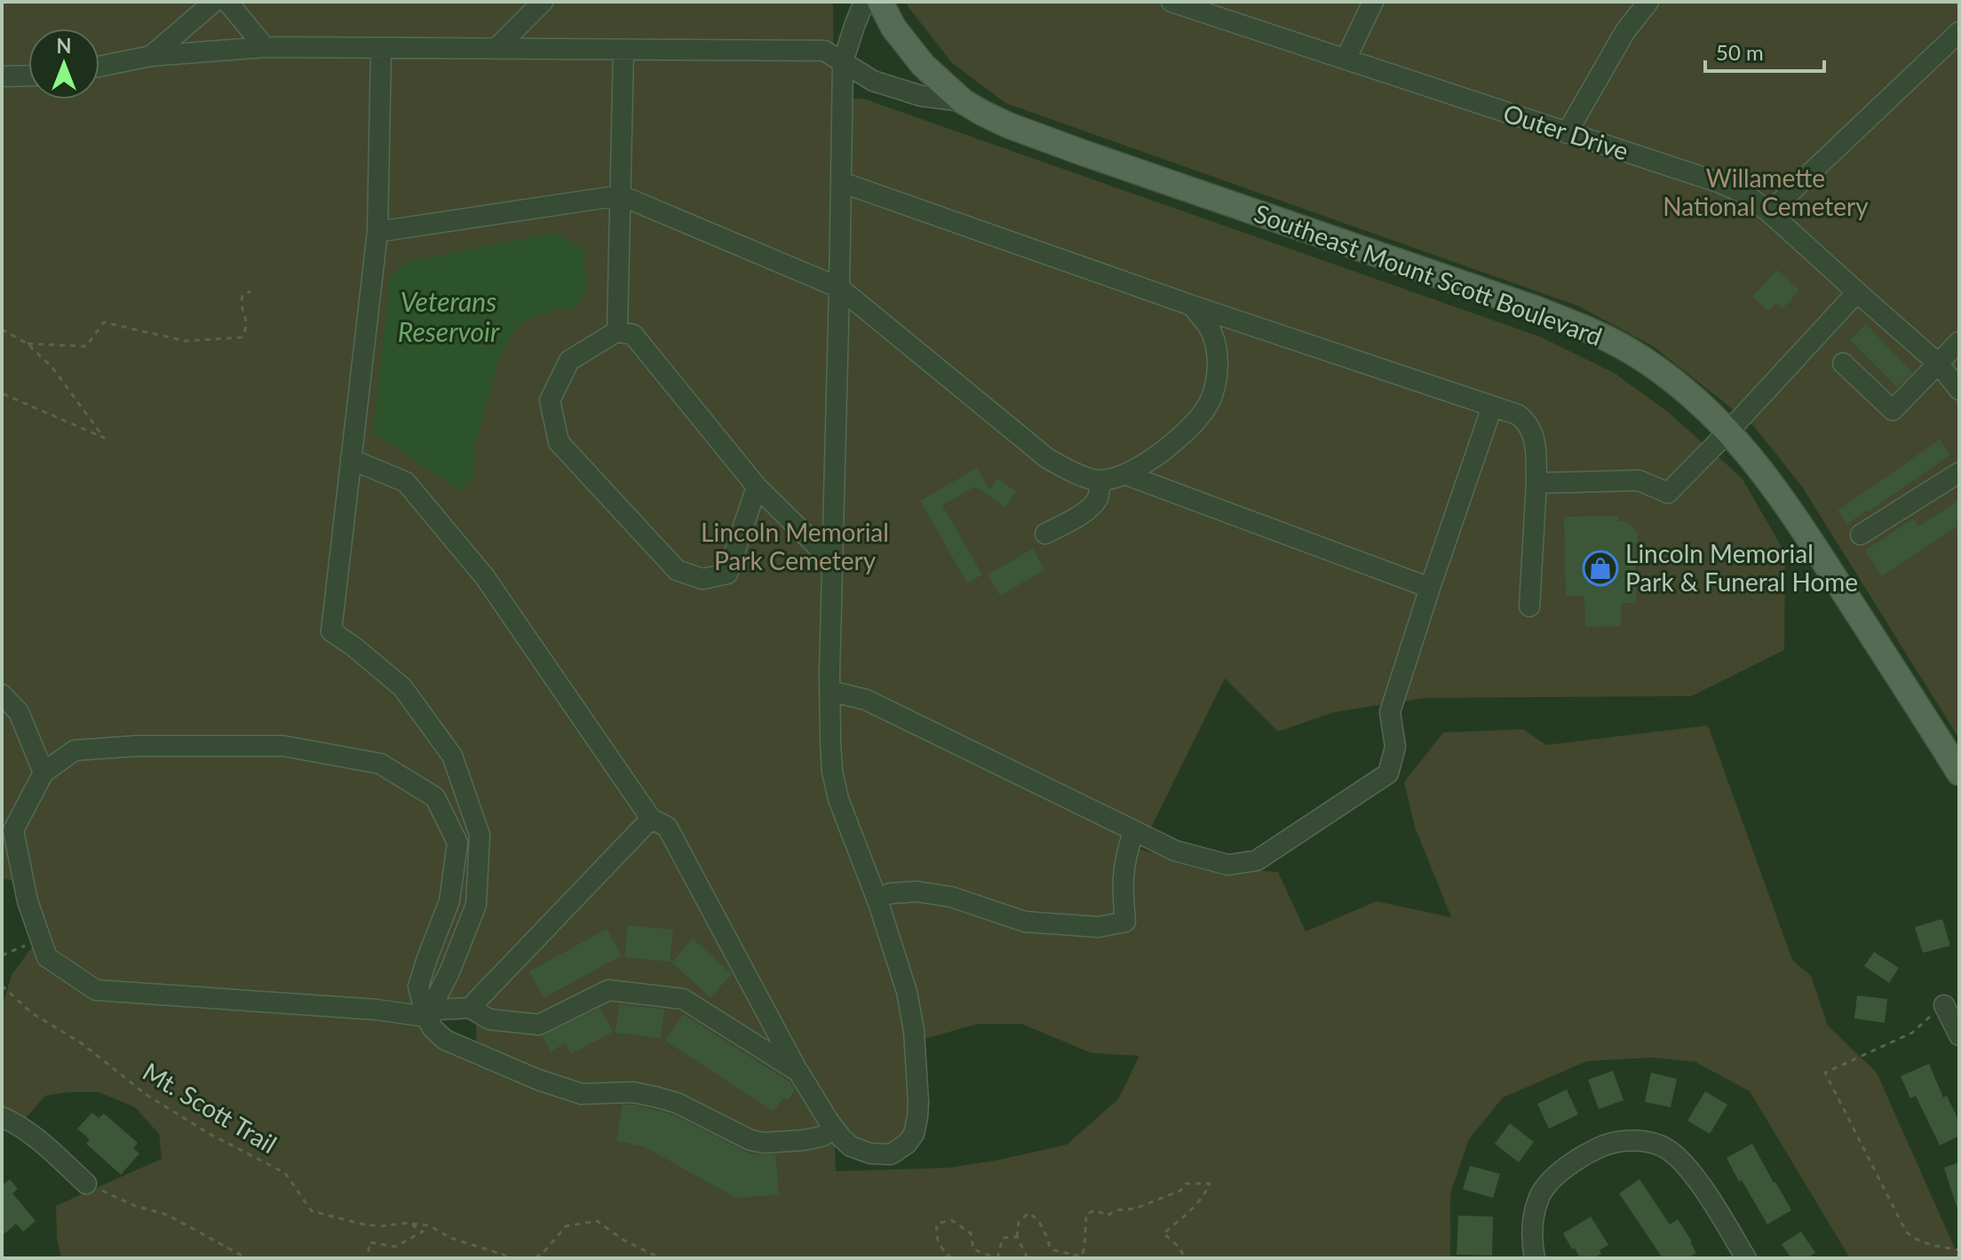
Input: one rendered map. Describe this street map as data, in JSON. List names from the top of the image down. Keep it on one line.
{"streets":{"main road":["Southeast Mount Scott Boulevard"],"street":["Outer Drive"],"path":["Mt. Scott Trail"]},"water":["Veterans Reservoir"],"parks":["Willamette National Cemetery","Lincoln Memorial Park Cemetery"],"places":{"shop":["Lincoln Memorial Park & Funeral Home"]},"scale_bar":"50 m","north":"top"}
